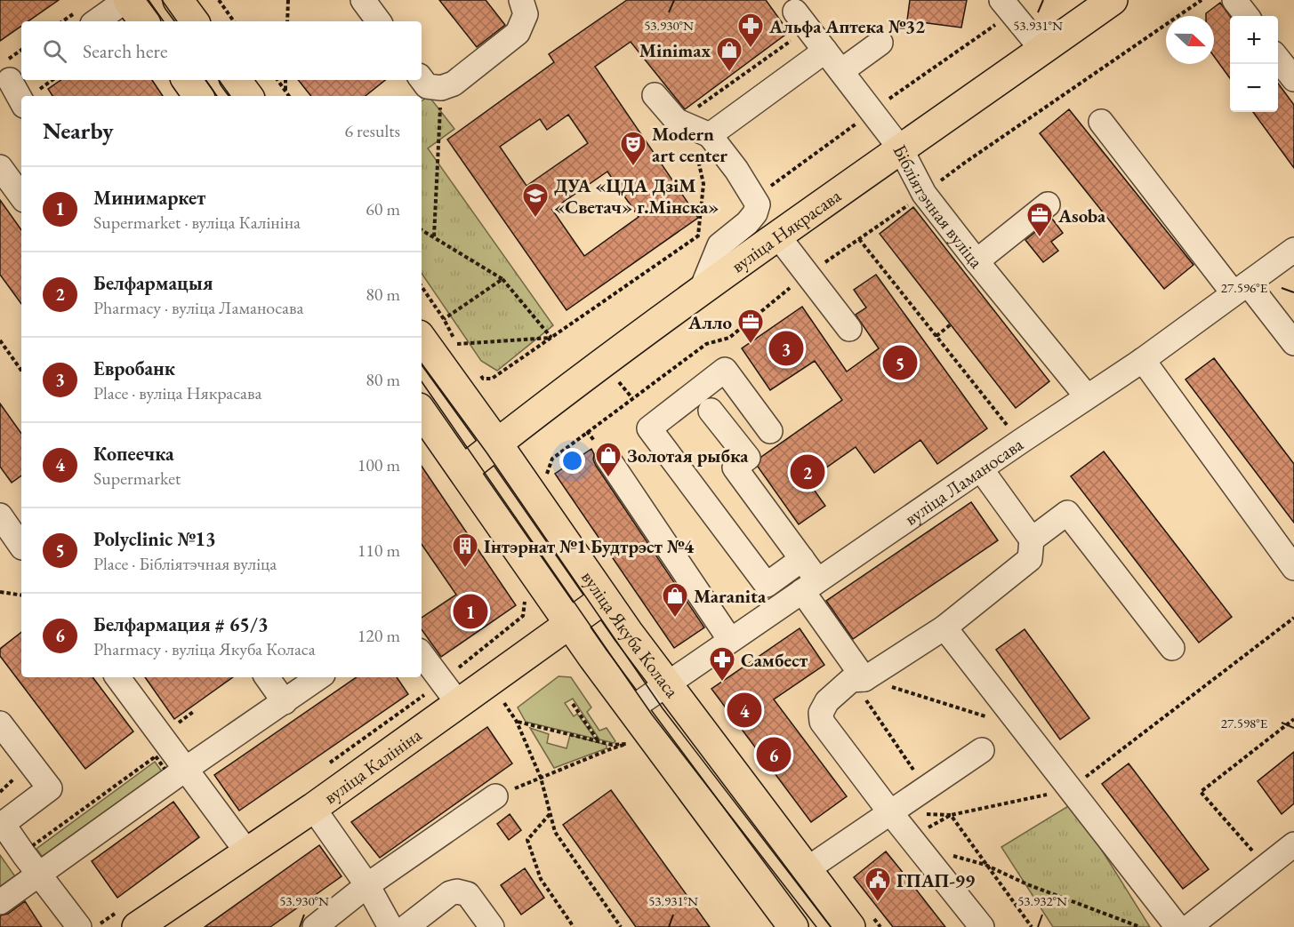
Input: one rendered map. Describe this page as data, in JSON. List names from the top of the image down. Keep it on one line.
{"streets":{"main road":["вуліца Някрасава","вуліца Якуба Коласа","вуліца Калініна"],"street":["Бібліятэчная вуліца","вуліца Ламаносава"]},"crossings":[["Бібліятэчная вуліца","вуліца Някрасава"],["Бібліятэчная вуліца","вуліца Ламаносава"],["вуліца Някрасава","вуліца Якуба Коласа"],["вуліца Ламаносава","вуліца Якуба Коласа"],["вуліца Якуба Коласа","вуліца Калініна"]],"places":{"pharmacy":["Альфа Аптека №32","Самбест"],"shop":["Minimax","Золотая рыбка","Maranita"],"theatre":["Modern art center"],"school or university":["ДУА «ЦДА ДзіМ «Светач» г.Мінска»"],"office":["Asoba","Алло"],"building":["Інтэрнат №1 Будтрэст №4"],"public building":["ГПАП-99"]},"north":"right","page":{"map_buttons":["+","−"],"search":"Search here","heading":["Nearby","6 results"],"list":[{"mark":"1","name":"Минимаркет","note":"Supermarket · вуліца Калініна","value":"60 m"},{"mark":"2","name":"Белфармацыя","note":"Pharmacy · вуліца Ламаносава","value":"80 m"},{"mark":"3","name":"Евробанк","note":"Place · вуліца Някрасава","value":"80 m"},{"mark":"4","name":"Копеечка","note":"Supermarket","value":"100 m"},{"mark":"5","name":"Polyclinic №13","note":"Place · Бібліятэчная вуліца","value":"110 m"},{"mark":"6","name":"Белфармация # 65/3","note":"Pharmacy · вуліца Якуба Коласа","value":"120 m"}],"pins":["3","5","2","1","4","6"]},"coordinates":["53.930°N","53.931°N","27.596°E","27.598°E","53.932°N"]}
